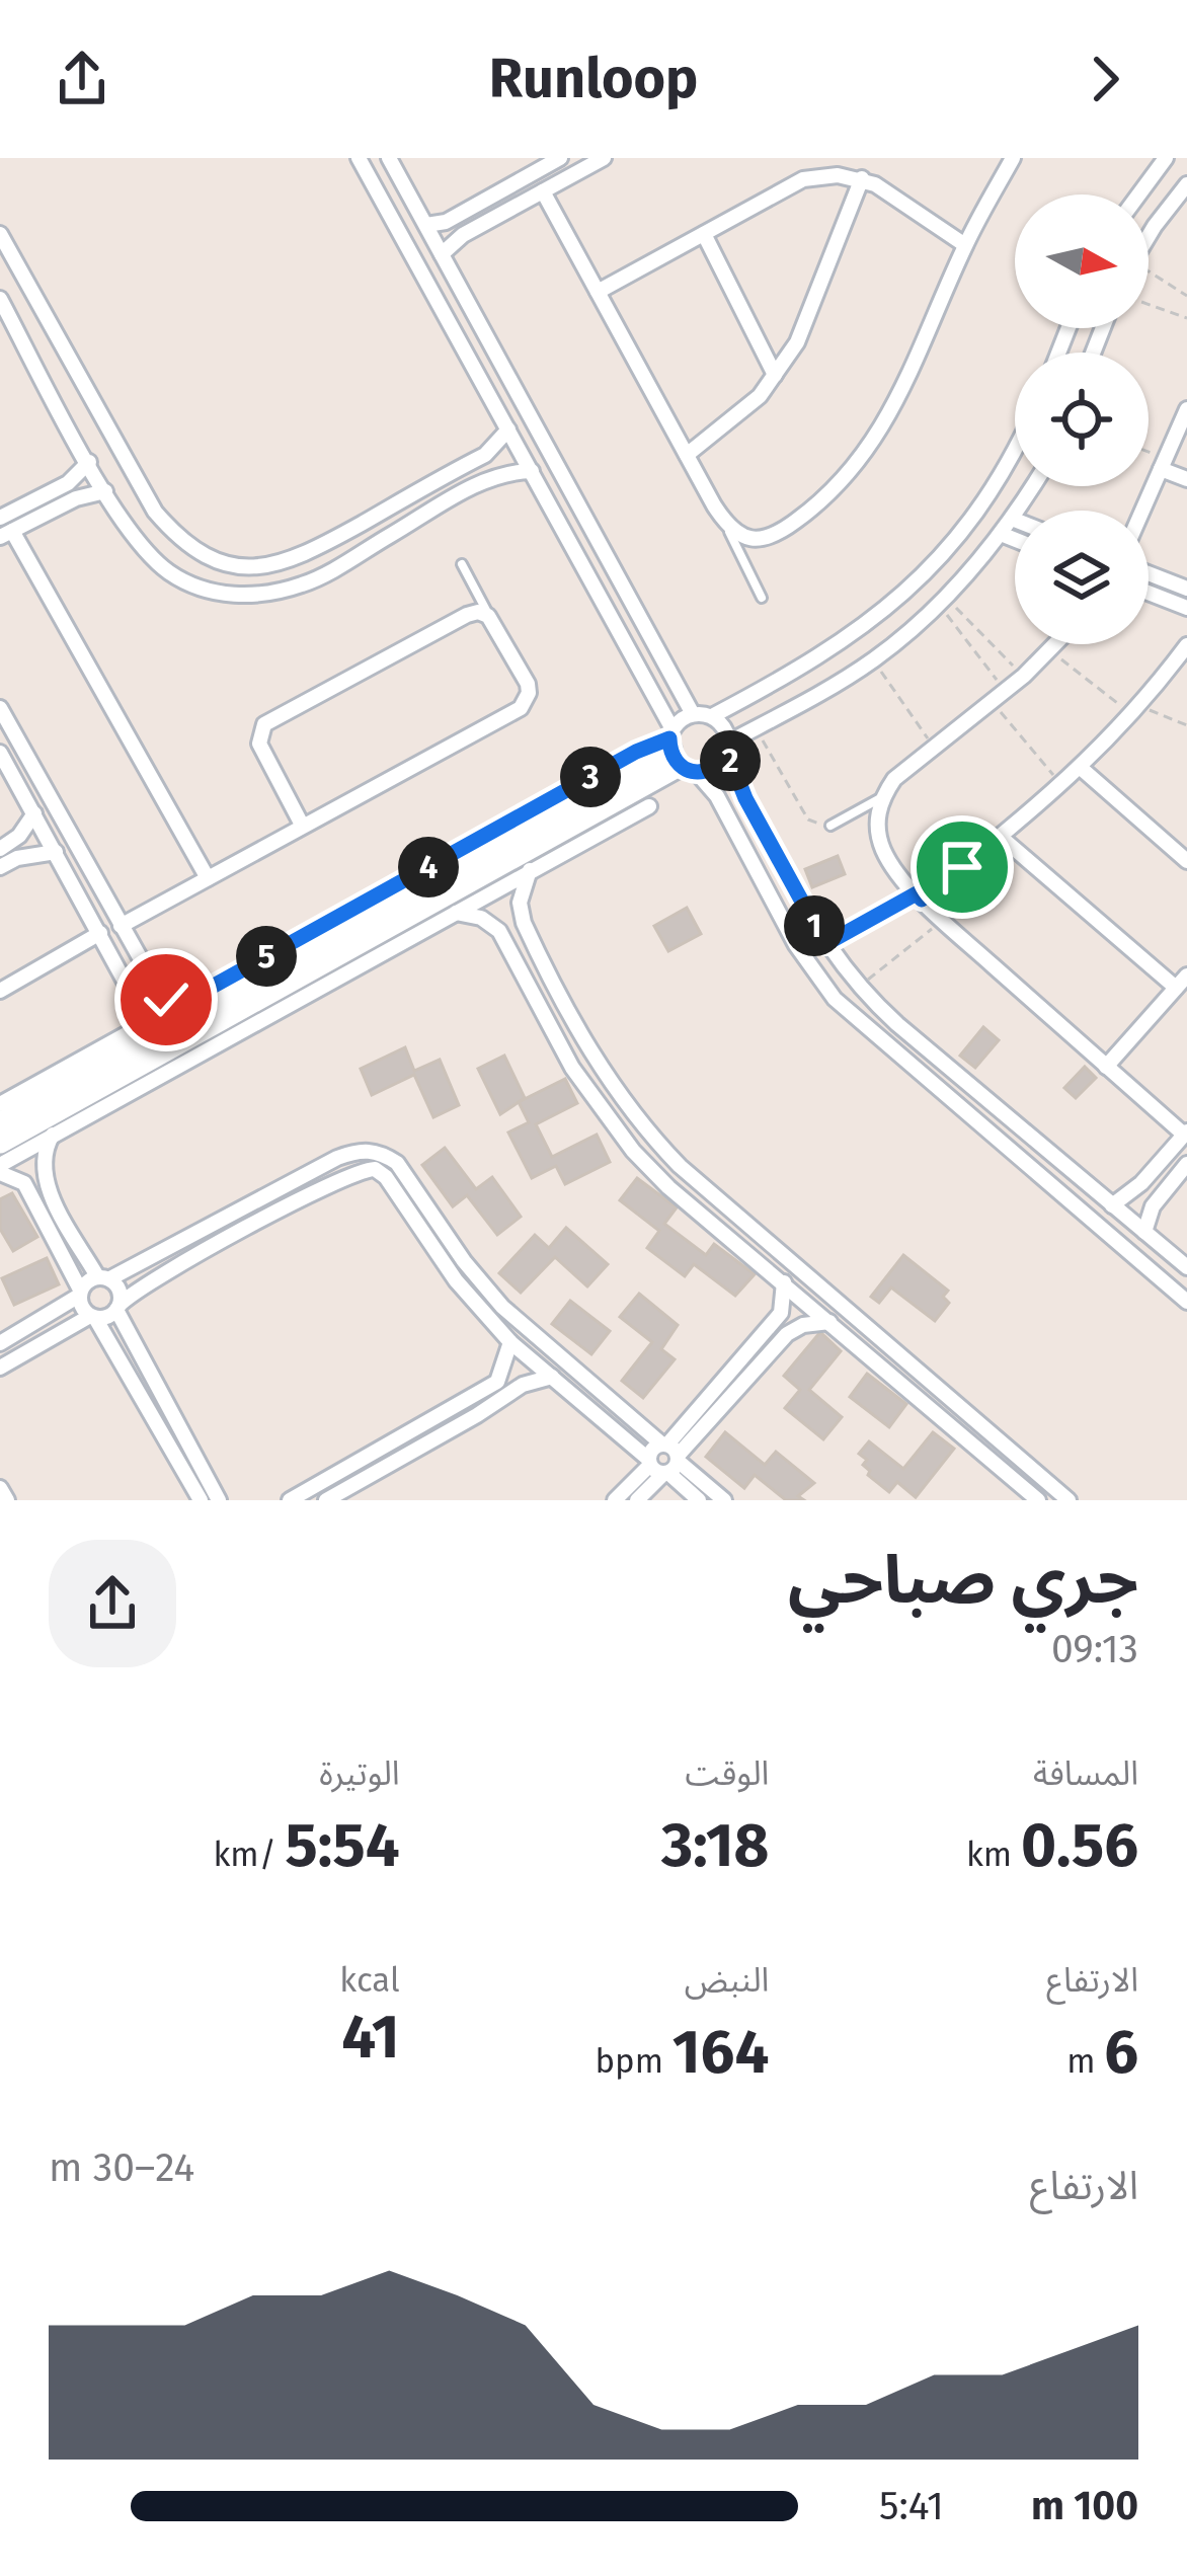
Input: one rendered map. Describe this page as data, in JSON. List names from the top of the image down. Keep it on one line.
{"north":"right","page":{"header":"Runloop","pins":["2","3","4","1","5"],"heading":["جري صباحي","09:13"],"stats":[["المسافة","0.56 km"],["الوقت","3:18"],["الوتيرة","5:54 /km"],["الارتفاع","6 m"],["النبض","164 bpm"],["kcal","41"]],"chart":["الارتفاع","24–30 m"],"list":[{"name":"100 m","note":"5:41"}]}}
